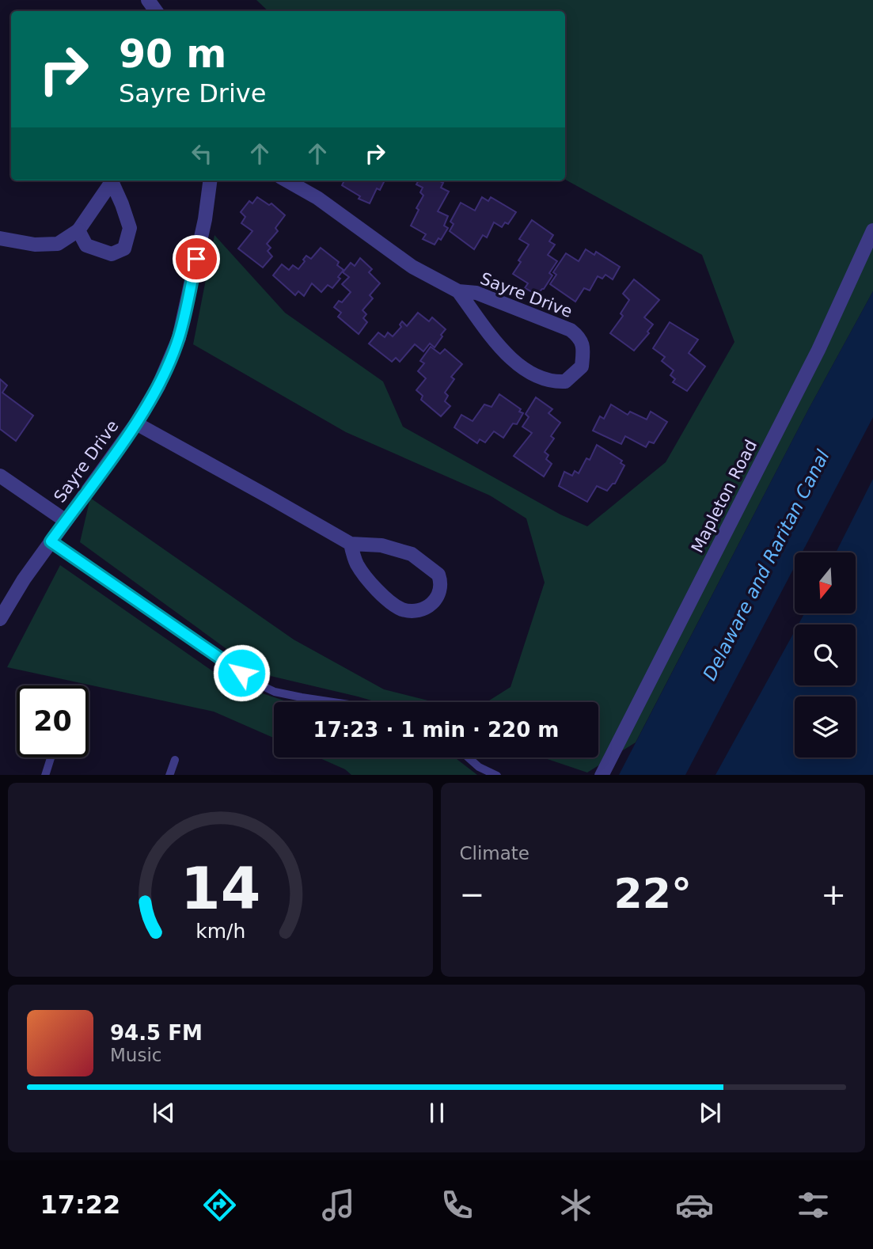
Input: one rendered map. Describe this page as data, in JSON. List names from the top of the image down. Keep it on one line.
{"streets":{"street":["Sayre Drive","Mapleton Road"]},"water":["Delaware and Raritan Canal"],"north":"bottom","page":{"turn":["90 m","Sayre Drive"],"limit":"20","trip":"17:23 · 1 min · 220 m","tile":"Climate","heat":["−","22°","+"],"song":["94.5 FM","Music"],"tabs":"17:22","gauge":["14","km/h"]}}
